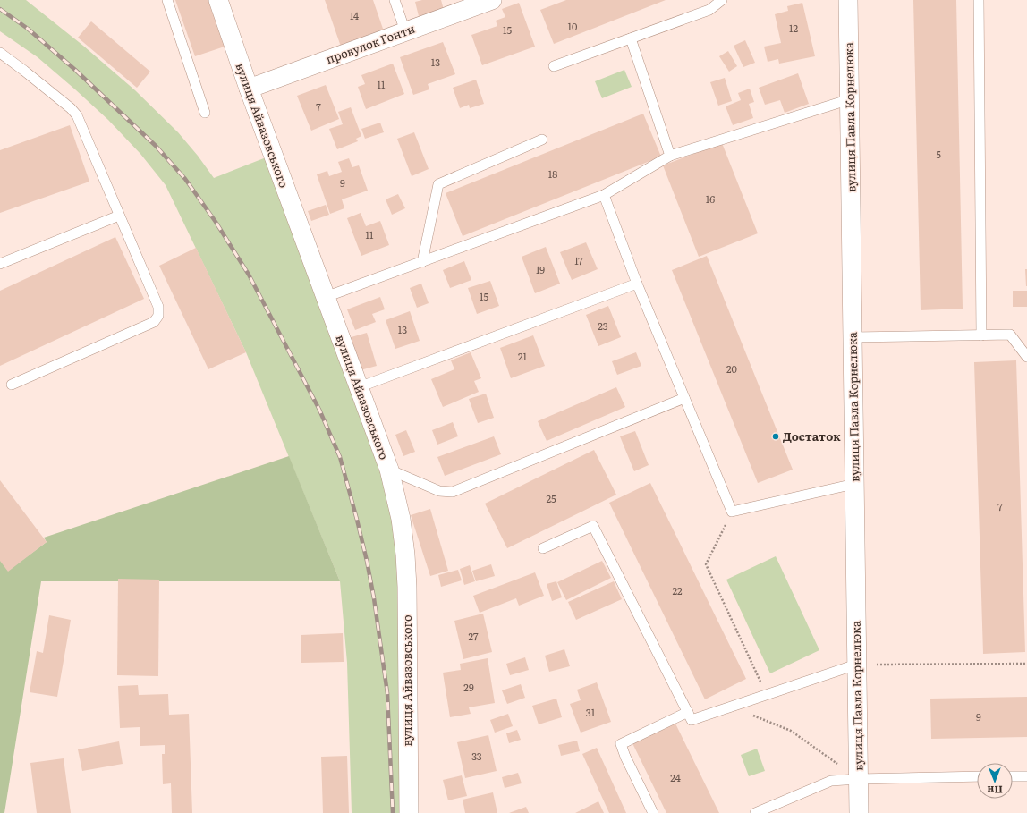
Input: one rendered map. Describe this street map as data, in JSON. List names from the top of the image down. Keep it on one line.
{"streets":{"street":["провулок Гонти","вулиця Павла Корнелюка","вулиця Айвазовського"]},"crossings":[["провулок Гонти","вулиця Айвазовського"]],"places":["Достаток"],"house_numbers":["14","10","12","15","13","11","7","5","18","9","16","11","17","19","15","23","13","21","20","25","7","22","27","29","31","9","33","24"],"north":"bottom"}
